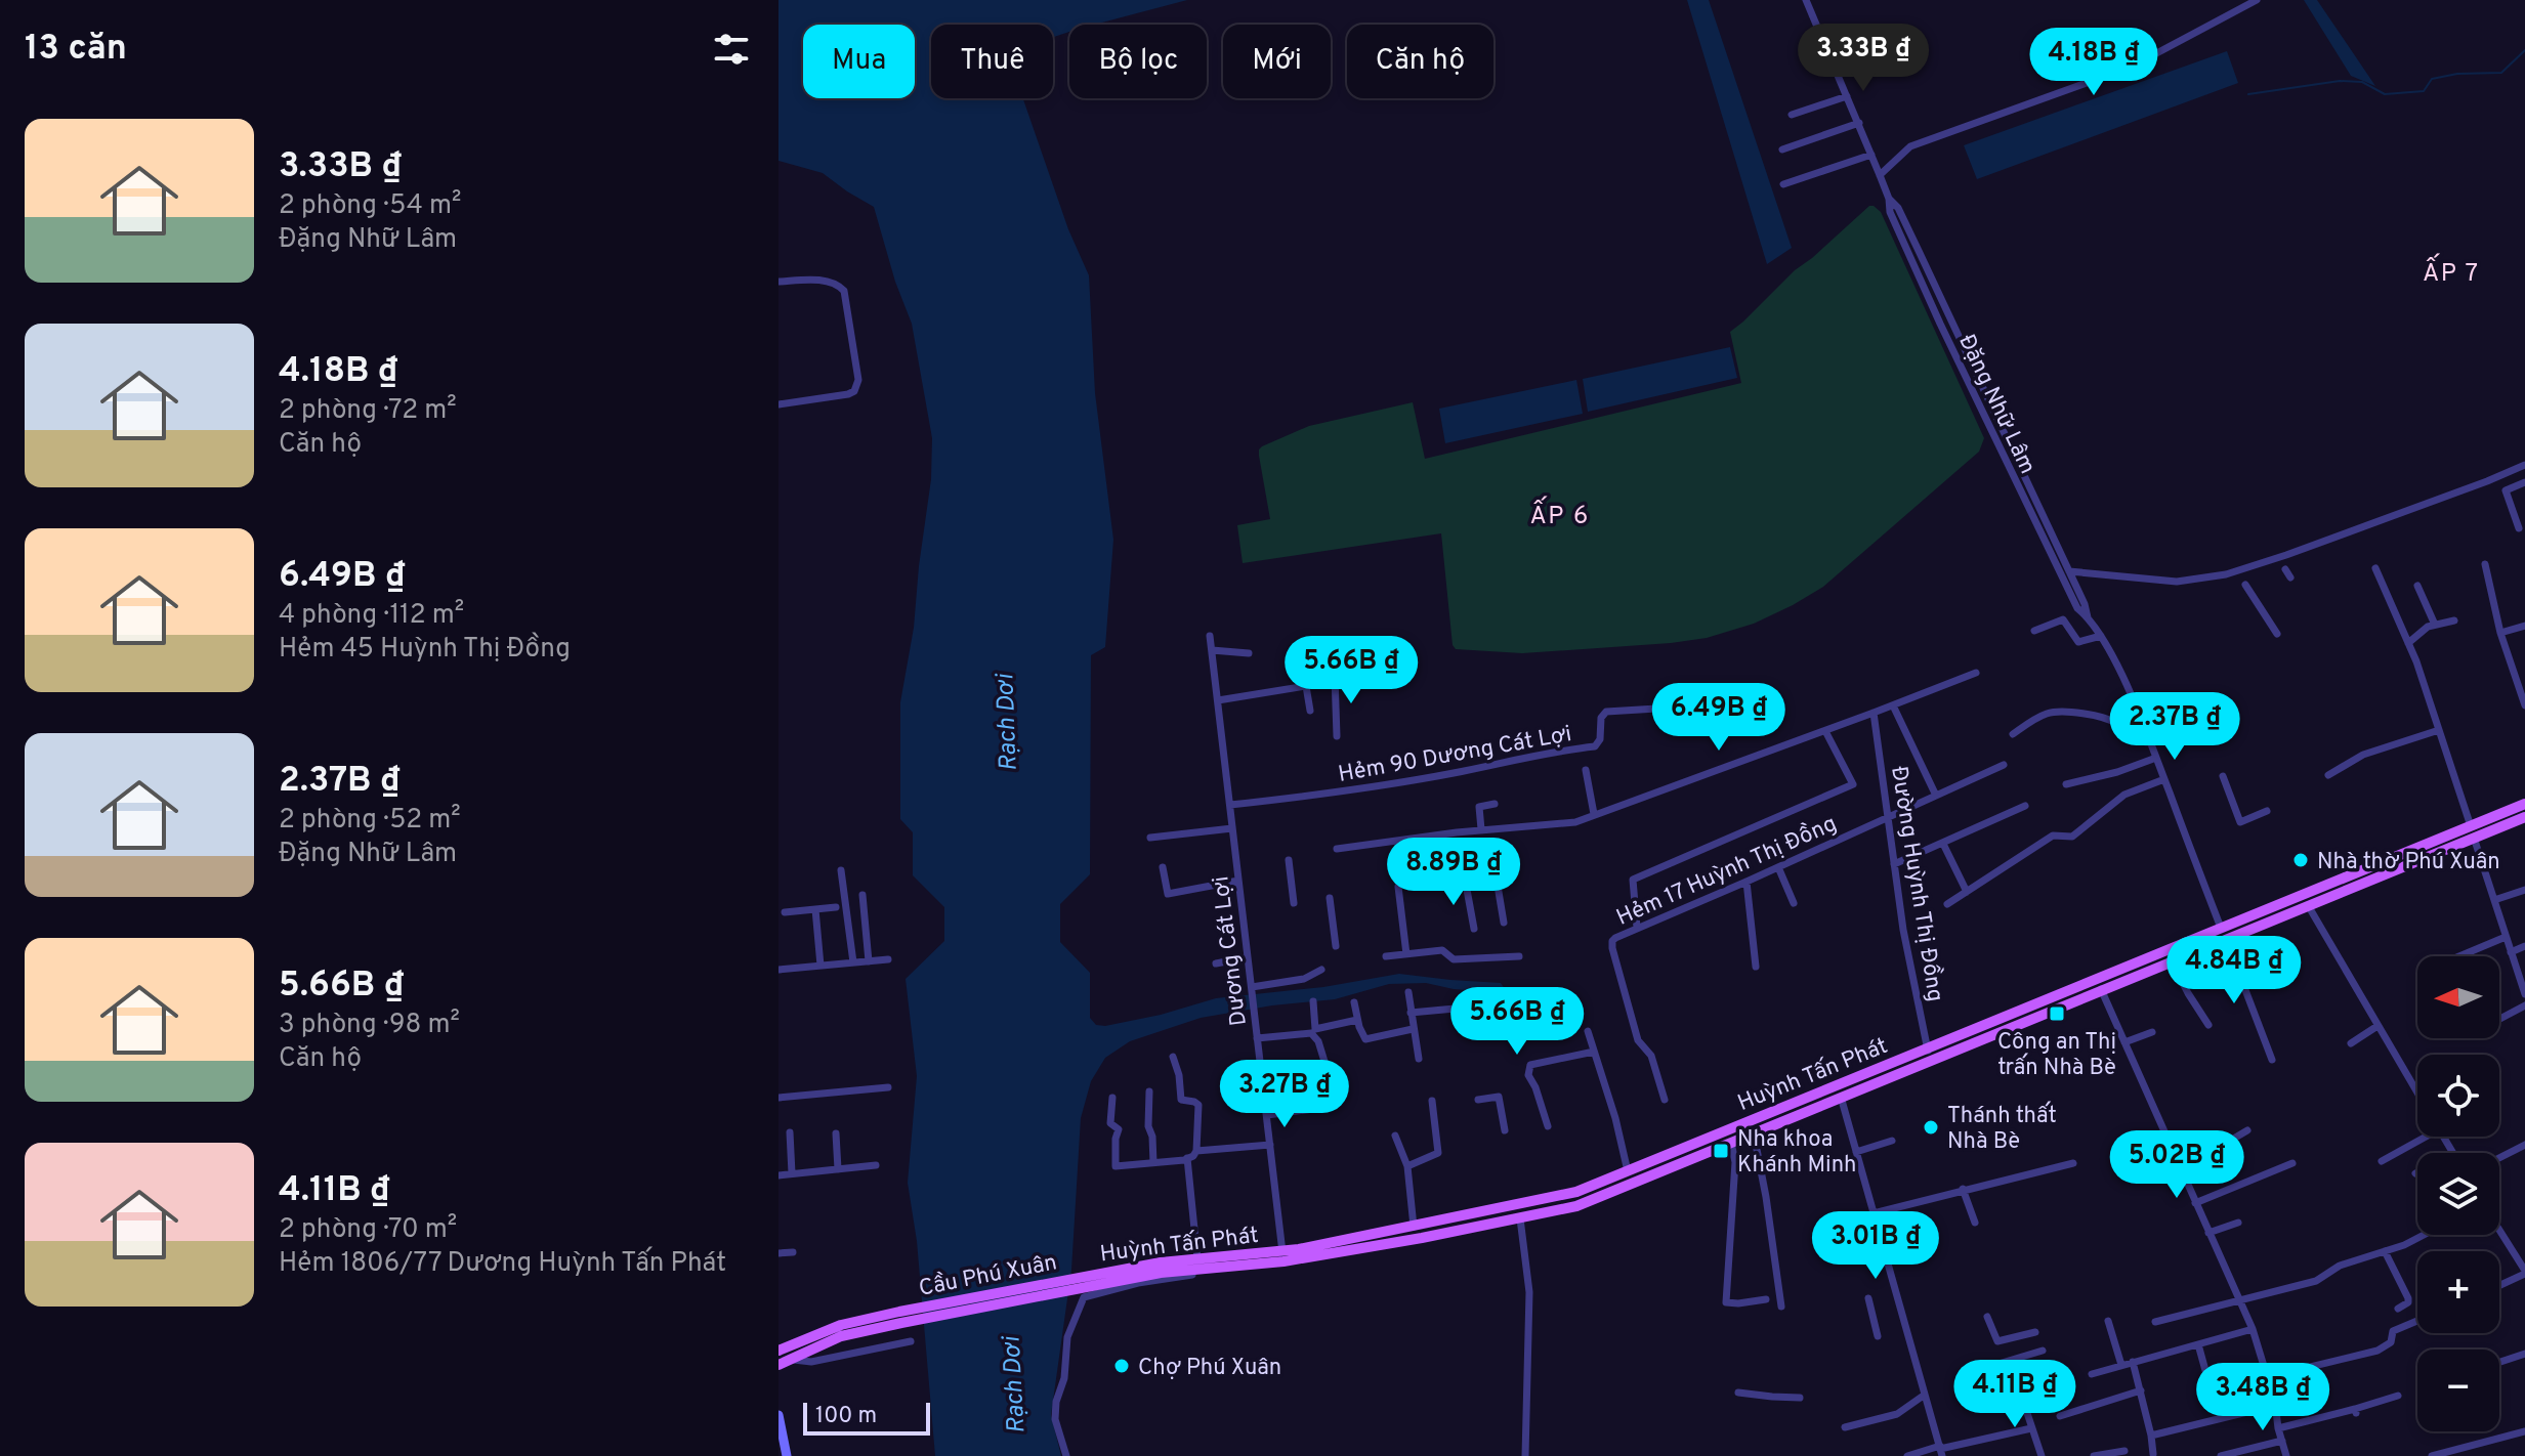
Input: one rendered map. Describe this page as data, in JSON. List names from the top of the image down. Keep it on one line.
{"streets":{"main road":["Huỳnh Tấn Phát","Cầu Phú Xuân"],"street":["Đặng Nhữ Lâm","Hẻm 90 Dương Cát Lợi","Hẻm 17 Huỳnh Thị Đồng","Đường Huỳnh Thị Đồng","Dương Cát Lợi"]},"crossings":[["Đặng Nhữ Lâm","Huỳnh Tấn Phát"],["Hẻm 90 Dương Cát Lợi","Dương Cát Lợi"],["Hẻm 17 Huỳnh Thị Đồng","Đường Huỳnh Thị Đồng"],["Đường Huỳnh Thị Đồng","Huỳnh Tấn Phát"],["Dương Cát Lợi","Huỳnh Tấn Phát"],["Huỳnh Tấn Phát","Cầu Phú Xuân"]],"districts":["ẤP 7","ẤP 6"],"water":["Rạch Dơi"],"places":{"other":["Nhà thờ Phú Xuân","Thánh thất Nhà Bè","Chợ Phú Xuân"],"transit":["Công an Thị trấn Nhà Bè","Nha khoa Khánh Minh"]},"scale_bar":"100 m","north":"left","page":{"heading":"13 căn","price":["3.33B ₫","4.18B ₫","5.66B ₫","6.49B ₫","2.37B ₫","8.89B ₫","4.84B ₫","5.66B ₫","3.27B ₫","5.02B ₫","3.01B ₫","4.11B ₫","3.48B ₫"],"chip":["Mua","Thuê","Bộ lọc","Mới","Căn hộ"],"list":[{"name":"3.33B ₫","note":"2 phòng · 54 m² · Đặng Nhữ Lâm"},{"name":"4.18B ₫","note":"2 phòng · 72 m² · Căn hộ"},{"name":"6.49B ₫","note":"4 phòng · 112 m² · Hẻm 45 Huỳnh Thị Đồng"},{"name":"2.37B ₫","note":"2 phòng · 52 m² · Đặng Nhữ Lâm"},{"name":"5.66B ₫","note":"3 phòng · 98 m² · Căn hộ"},{"name":"4.11B ₫","note":"2 phòng · 70 m² · Hẻm 1806/77 Dương Huỳnh Tấn Phát"}],"map_buttons":["+","−"],"scale":"100 m"}}
